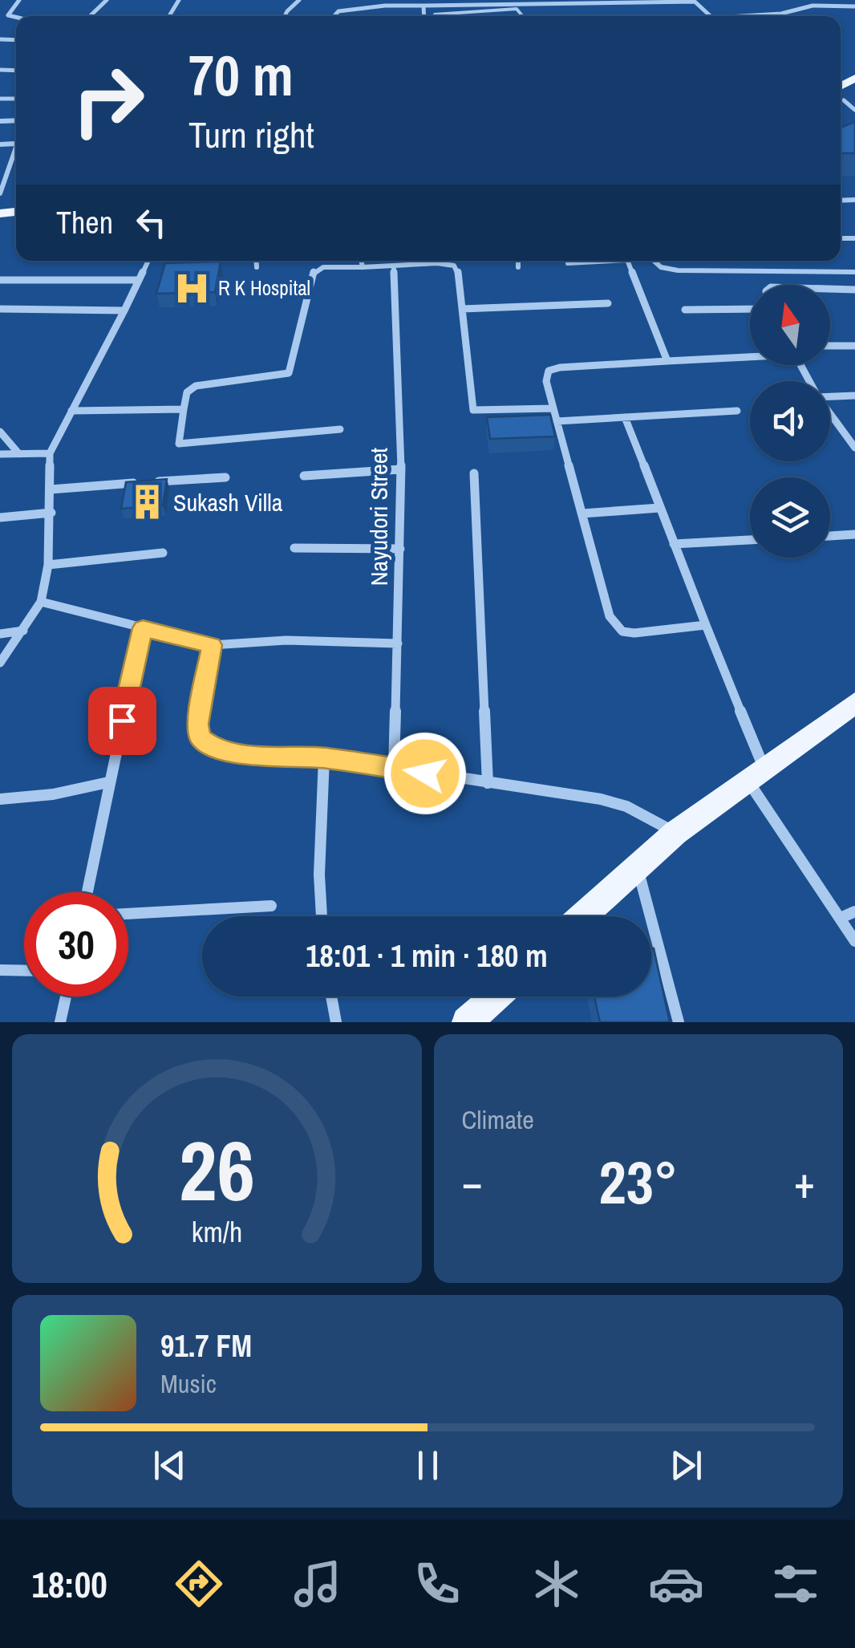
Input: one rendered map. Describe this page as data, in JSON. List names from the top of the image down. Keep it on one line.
{"streets":{"street":["Nayudori Street"]},"places":{"hospital":["R K Hospital"],"building":["Sukash Villa"]},"north":"top","page":{"turn":["70 m","Turn right"],"then":"Then","limit":"30","trip":"18:01 · 1 min · 180 m","tile":"Climate","heat":["−","23°","+"],"song":["91.7 FM","Music"],"tabs":"18:00","gauge":["26","km/h"]}}
